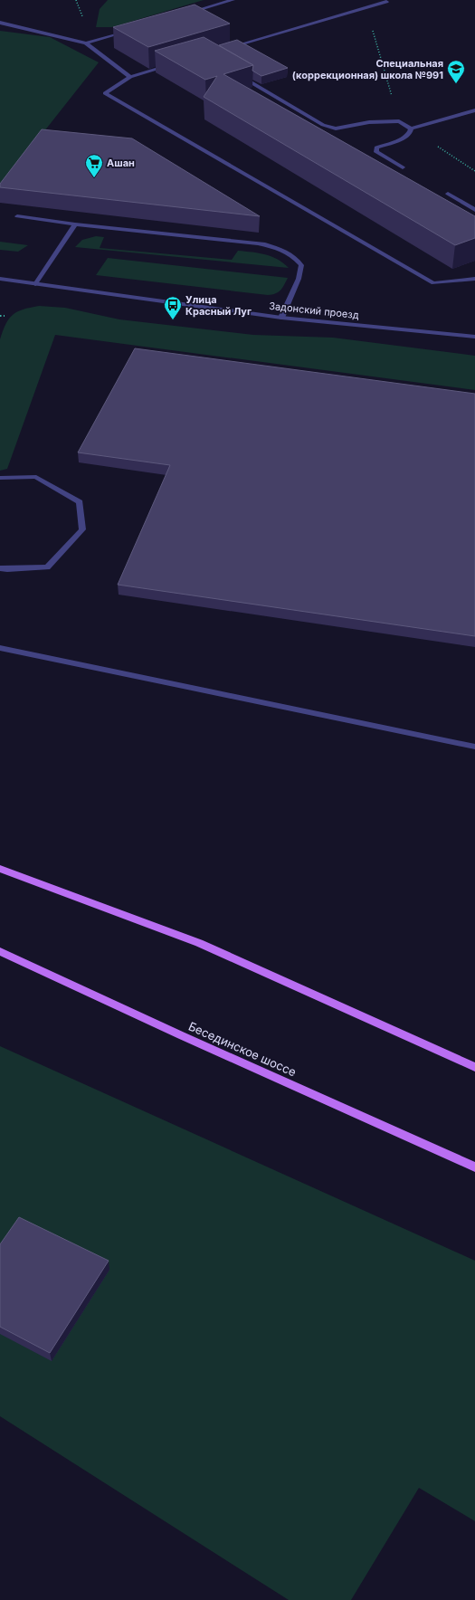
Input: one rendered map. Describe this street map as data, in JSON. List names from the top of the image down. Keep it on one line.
{"streets":{"main road":["Бесединское шоссе"],"street":["Задонский проезд"]},"places":{"school or university":["Специальная (коррекционная) школа №991"],"supermarket":["Ашан"],"bus stop":["Улица Красный Луг"]}}
